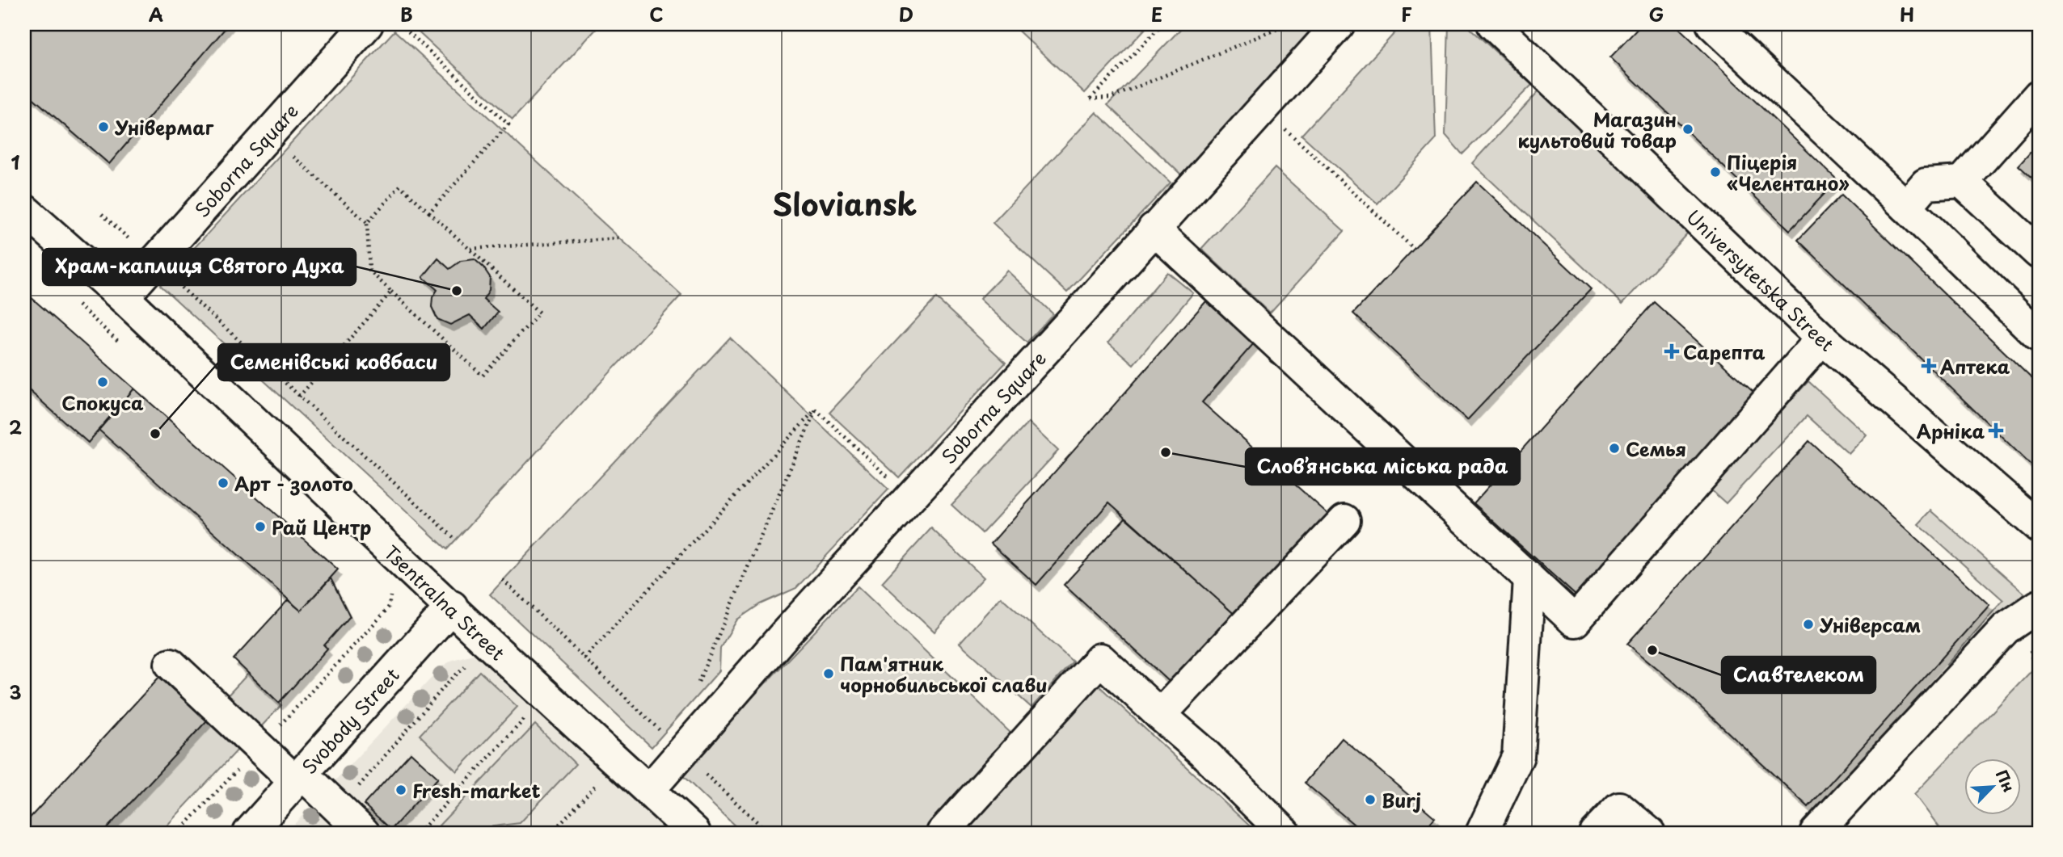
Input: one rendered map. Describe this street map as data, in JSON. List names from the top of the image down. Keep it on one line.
{"streets":{"street":["Soborna Square","Universytetska Street","Tsentralna Street","Svobody Street"]},"crossings":[["Soborna Square","Tsentralna Street"],["Tsentralna Street","Svobody Street"]],"districts":["Sloviansk"],"places":{"other":["Універмаг","Магазин культовий товар","Піцерія «Челентано»","Храм-каплиця Святого Духа","Спокуса","Семенівські ковбаси","Семья","Слов’янська міська рада","Арт - золото","Рай Центр","Універсам","Славтелеком","Пам'ятник чорнобильської слави","Fresh-market","Burj"],"health":["Сарепта","Аптека","Арніка"]},"north":"top right","grid":{"columns":["A","B","C","D","E","F","G","H"],"rows":["1","2","3"]}}
